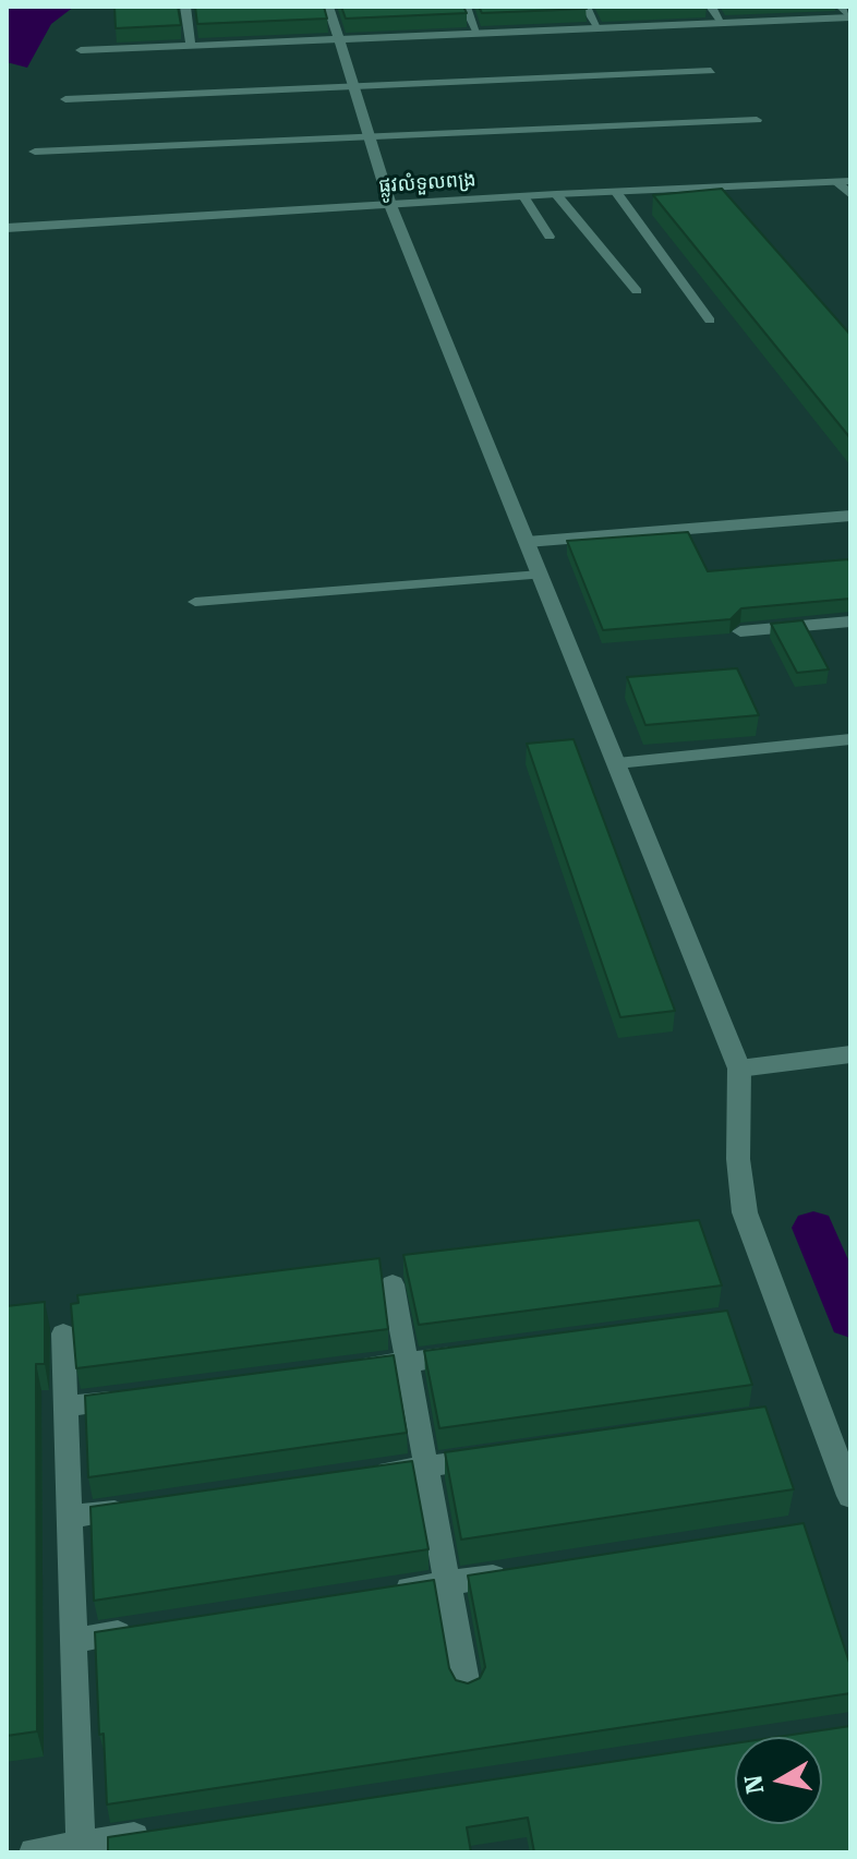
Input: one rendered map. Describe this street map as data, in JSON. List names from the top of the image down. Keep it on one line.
{"streets":{"street":["ផ្លូវលំទួលពង្រ"]},"north":"left"}
